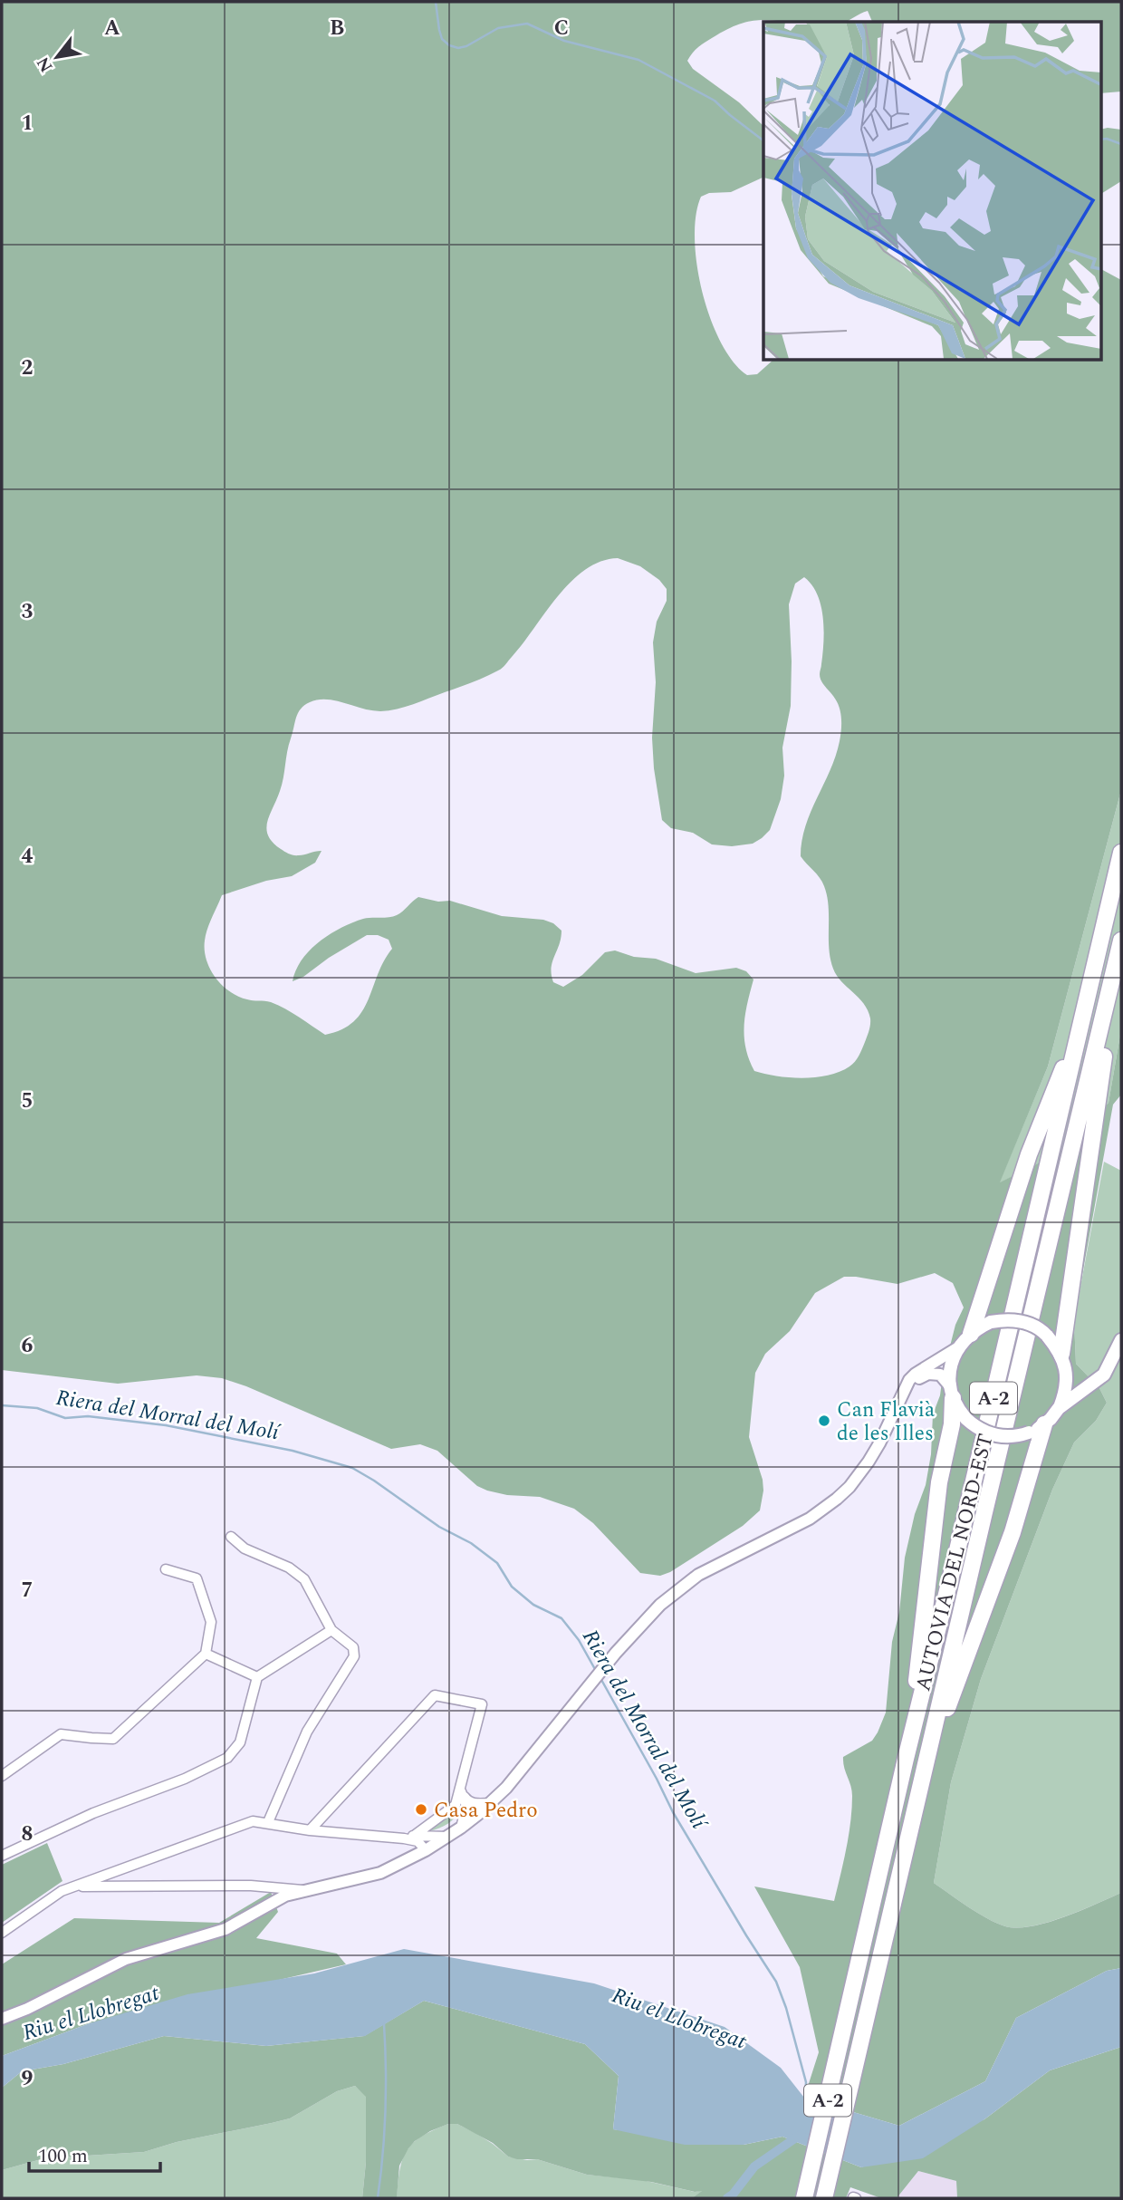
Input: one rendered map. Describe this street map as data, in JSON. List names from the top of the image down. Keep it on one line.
{"streets":{"highway":["A-2","AUTOVIA DEL NORD-EST"]},"water":["Riera del Morral del Molí","Riu el Llobregat"],"places":["Can Flavià de les Illes","Casa Pedro"],"scale_bar":"100 m","north":"bottom left","grid":{"columns":["A","B","C"],"rows":["1","2","3","4","5","6","7","8","9"]}}
